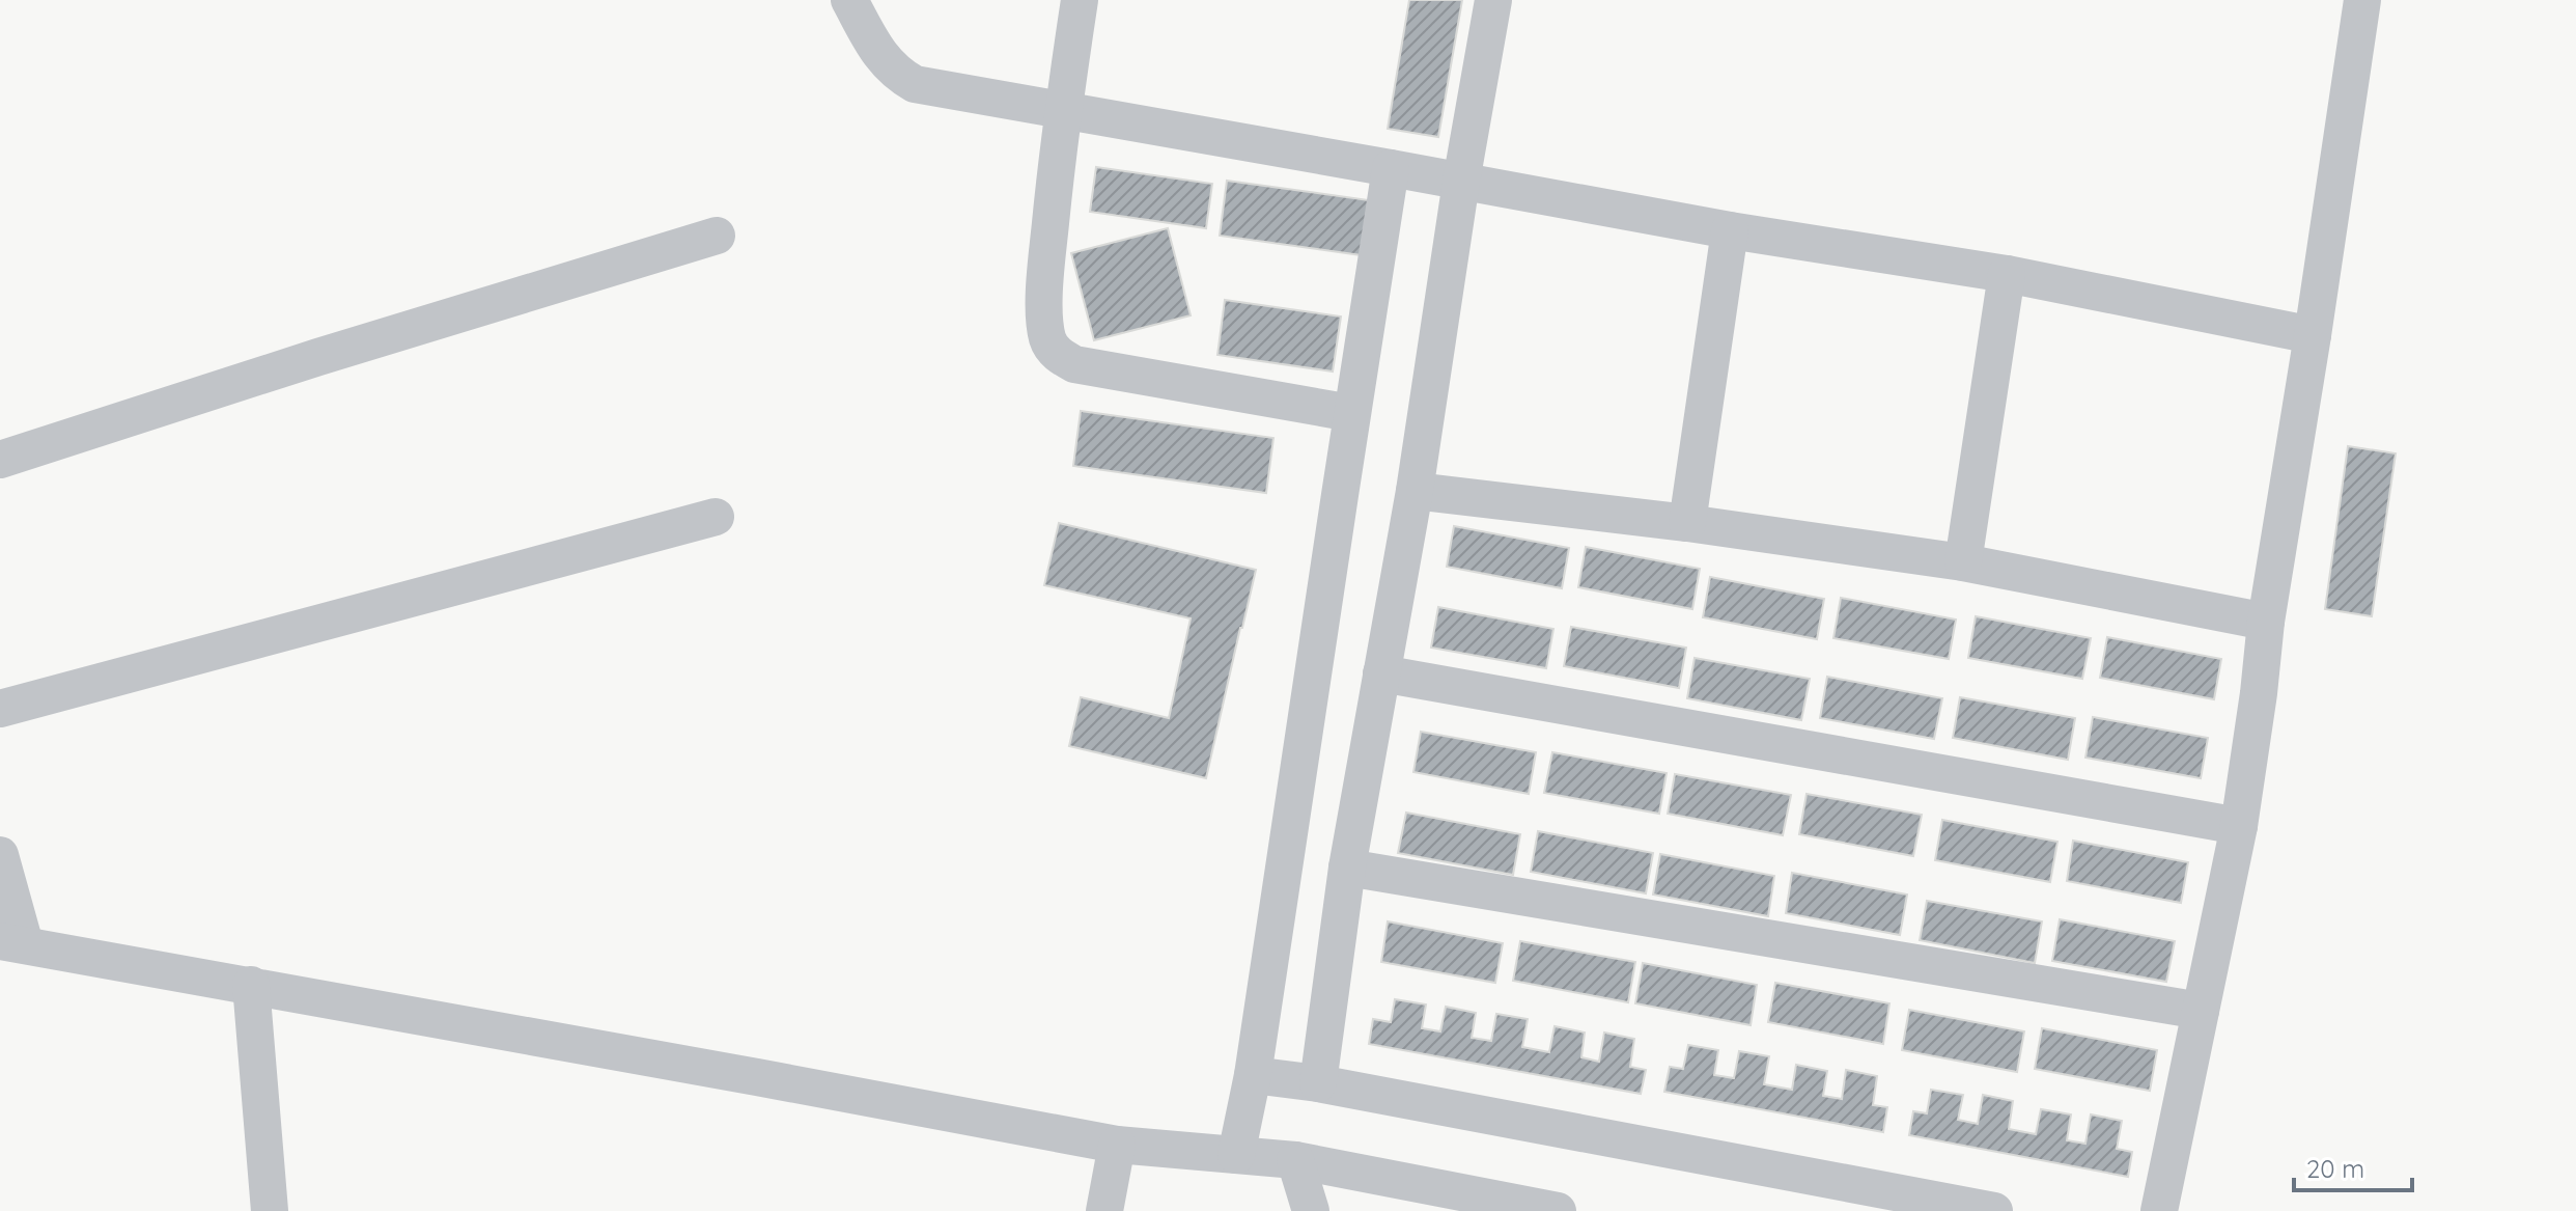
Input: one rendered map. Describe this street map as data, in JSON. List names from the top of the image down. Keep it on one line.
{"scale_bar":"20 m"}
